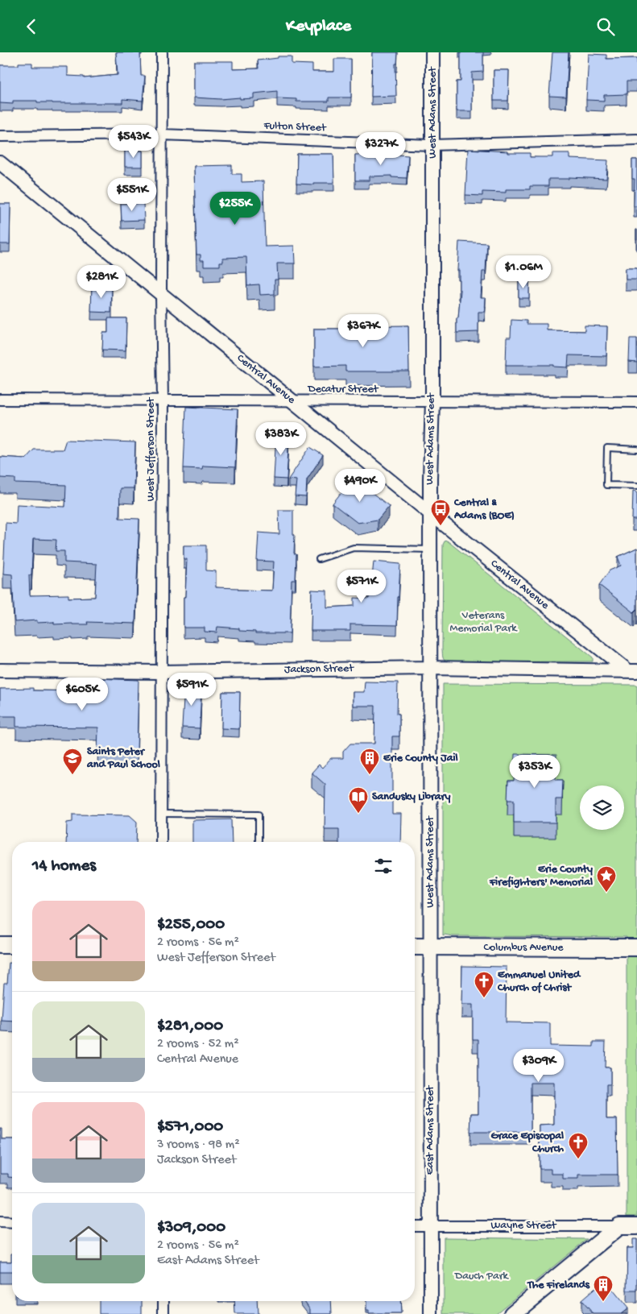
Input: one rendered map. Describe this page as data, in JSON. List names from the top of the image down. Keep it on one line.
{"streets":{"main road":["Columbus Avenue","Wayne Street"],"street":["West Adams Street","Fulton Street","Central Avenue","Decatur Street","West Jefferson Street","Jackson Street","East Adams Street"]},"crossings":[["West Adams Street","Fulton Street"],["West Adams Street","Central Avenue"],["West Adams Street","Decatur Street"],["West Adams Street","Jackson Street"],["West Adams Street","Columbus Avenue"],["West Adams Street","East Adams Street"],["Fulton Street","West Jefferson Street"],["Central Avenue","Decatur Street"],["Central Avenue","West Jefferson Street"],["Central Avenue","Jackson Street"],["Decatur Street","West Jefferson Street"],["West Jefferson Street","Jackson Street"],["Columbus Avenue","East Adams Street"],["East Adams Street","Wayne Street"]],"parks":["Veterans Memorial Park","Dauch Park"],"places":{"bus stop":["Central & Adams (BOE)"],"school or university":["Saints Peter and Paul School"],"building":["Erie County Jail","The Firelands"],"library":["Sandusky Library"],"place":["Erie County Firefighters' Memorial"],"church":["Emmanuel United Church of Christ","Grace Episcopal Church"]},"page":{"header":"Keyplace","price":["$543K","$327K","$551K","$255K","$1.06M","$281K","$367K","$383K","$490K","$571K","$591K","$605K","$353K","$309K"],"heading":"14 homes","list":[{"name":"$255,000","note":"2 rooms · 56 m² · West Jefferson Street"},{"name":"$281,000","note":"2 rooms · 52 m² · Central Avenue"},{"name":"$571,000","note":"3 rooms · 98 m² · Jackson Street"},{"name":"$309,000","note":"2 rooms · 56 m² · East Adams Street"}]}}
